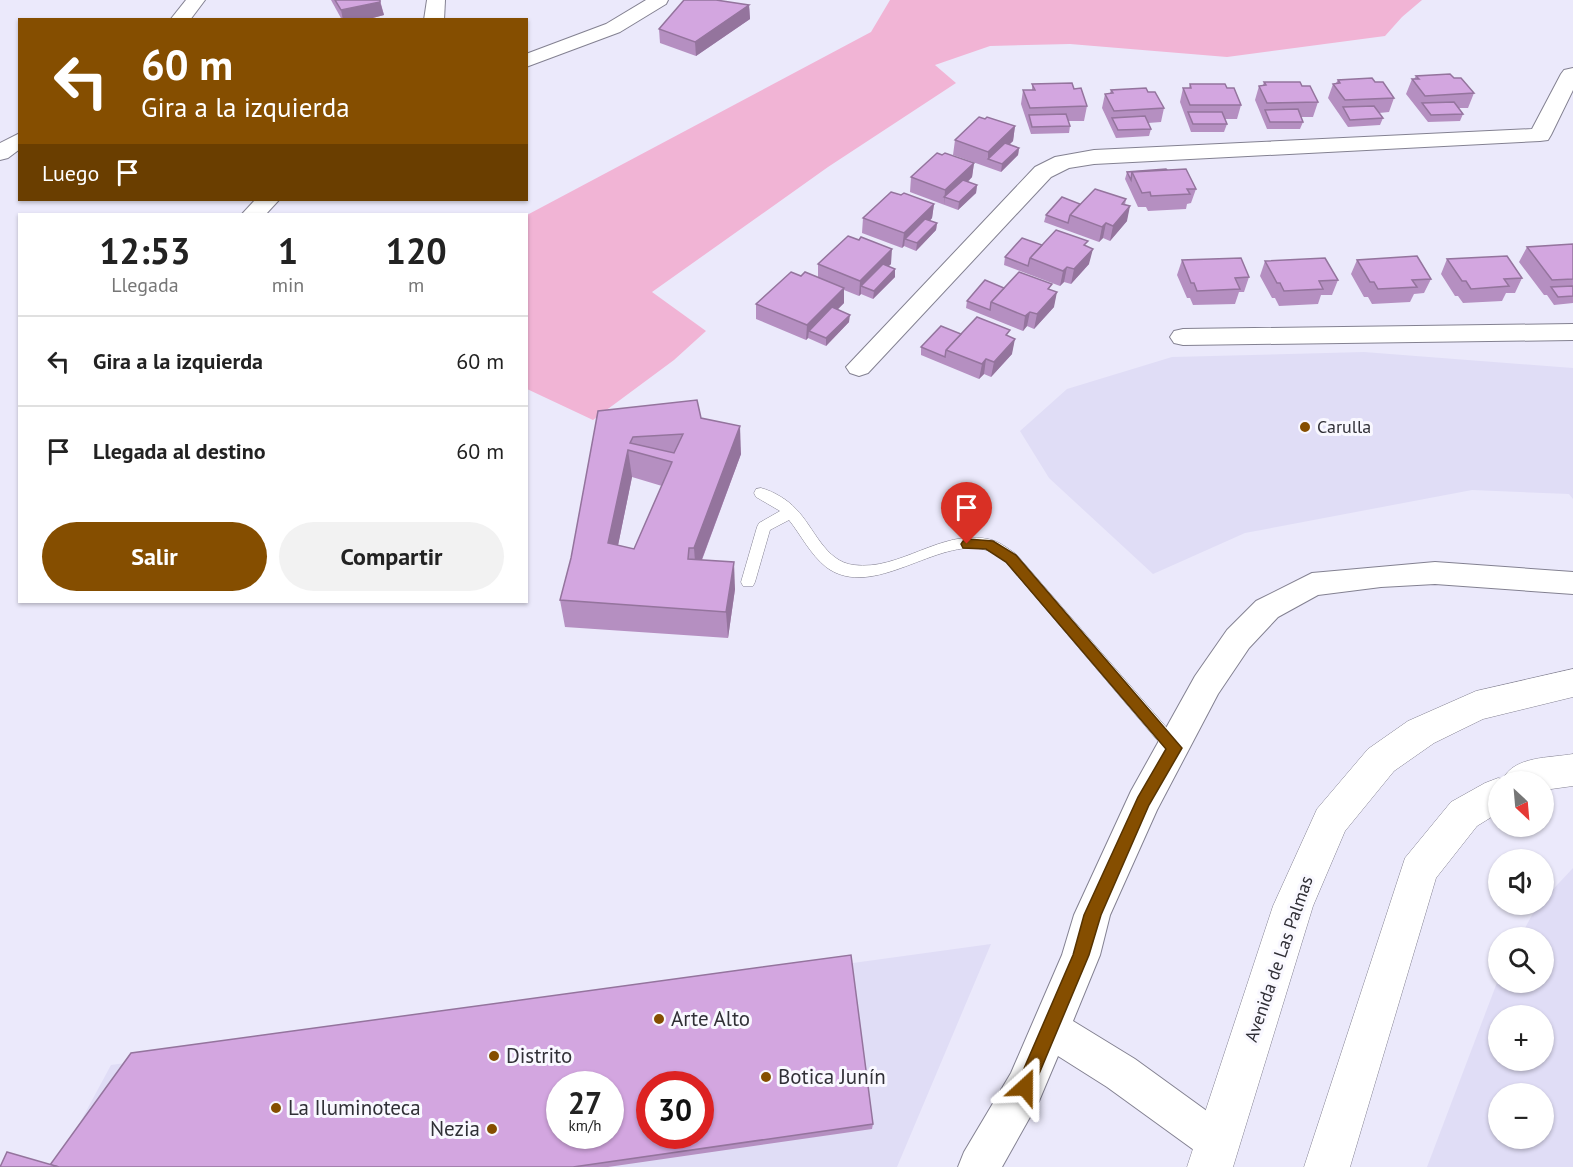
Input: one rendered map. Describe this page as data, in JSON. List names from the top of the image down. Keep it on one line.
{"streets":{"main road":["Avenida de Las Palmas"]},"places":["Carulla","Arte Alto","Distrito","Botica Junín","La Iluminoteca","Nezia"],"north":"bottom right","page":{"turn":["60 m","Gira a la izquierda"],"then":"Luego","eta":["12:53","Llegada","1","min","120","m"],"list":[{"name":"Gira a la izquierda","value":"60 m"},{"name":"Llegada al destino","value":"60 m"}],"buttons":["Salir","Compartir"],"map_buttons":["+","−"],"speed":"27 km/h","limit":"30"}}
